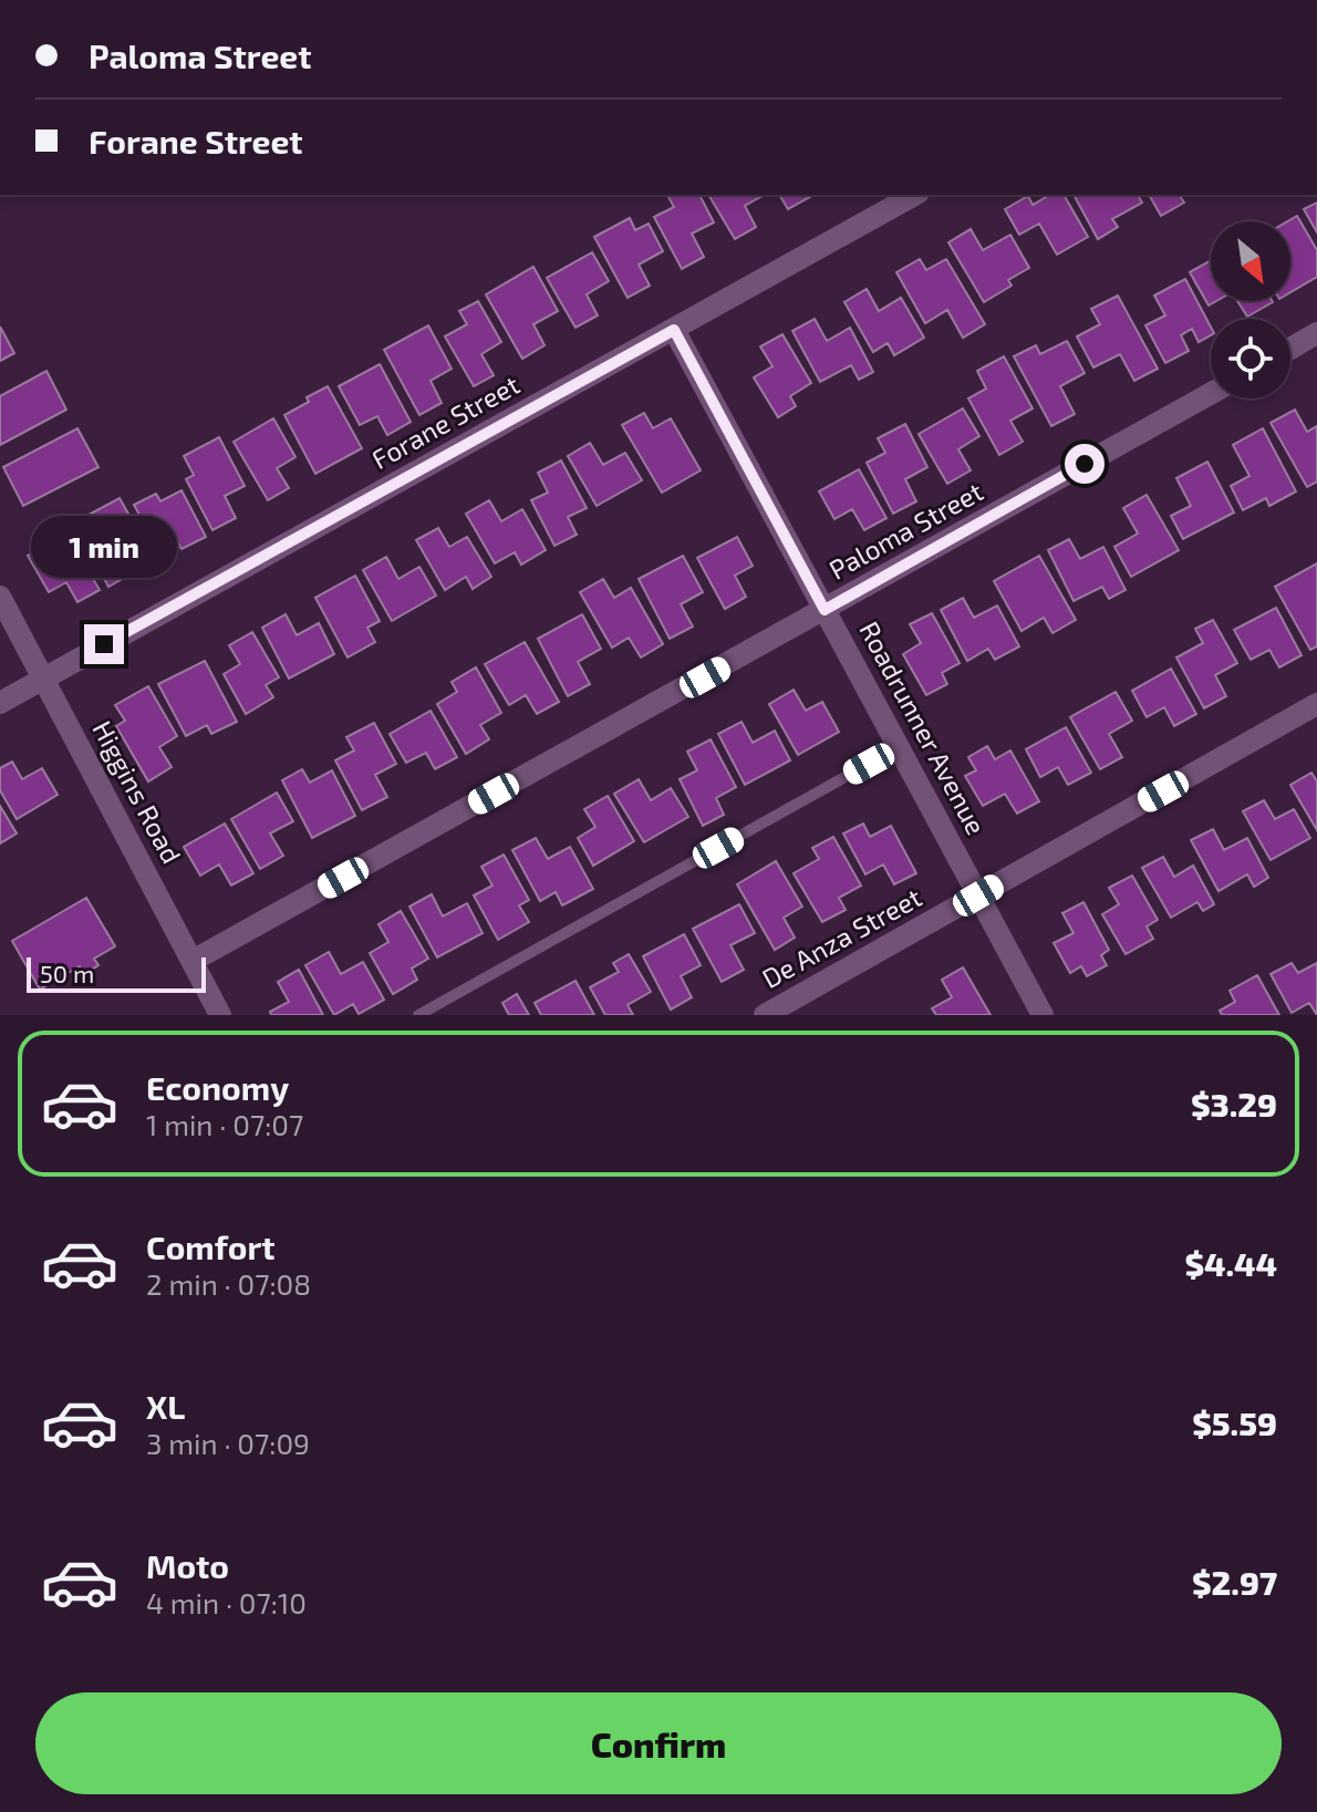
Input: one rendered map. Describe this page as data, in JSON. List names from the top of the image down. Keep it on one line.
{"streets":{"street":["Forane Street","Paloma Street","Roadrunner Avenue","Higgins Road","De Anza Street"]},"crossings":[["Forane Street","Roadrunner Avenue"],["Forane Street","Higgins Road"],["Paloma Street","Roadrunner Avenue"],["Paloma Street","Higgins Road"],["Roadrunner Avenue","De Anza Street"]],"scale_bar":"50 m","north":"bottom right","page":{"banner":["Paloma Street","Forane Street"],"bubble":"1 min","scale":"50 m","list":[{"name":"Economy","note":"1 min · 07:07","value":"$3.29"},{"name":"Comfort","note":"2 min · 07:08","value":"$4.44"},{"name":"XL","note":"3 min · 07:09","value":"$5.59"},{"name":"Moto","note":"4 min · 07:10","value":"$2.97"}],"buttons":"Confirm"}}
